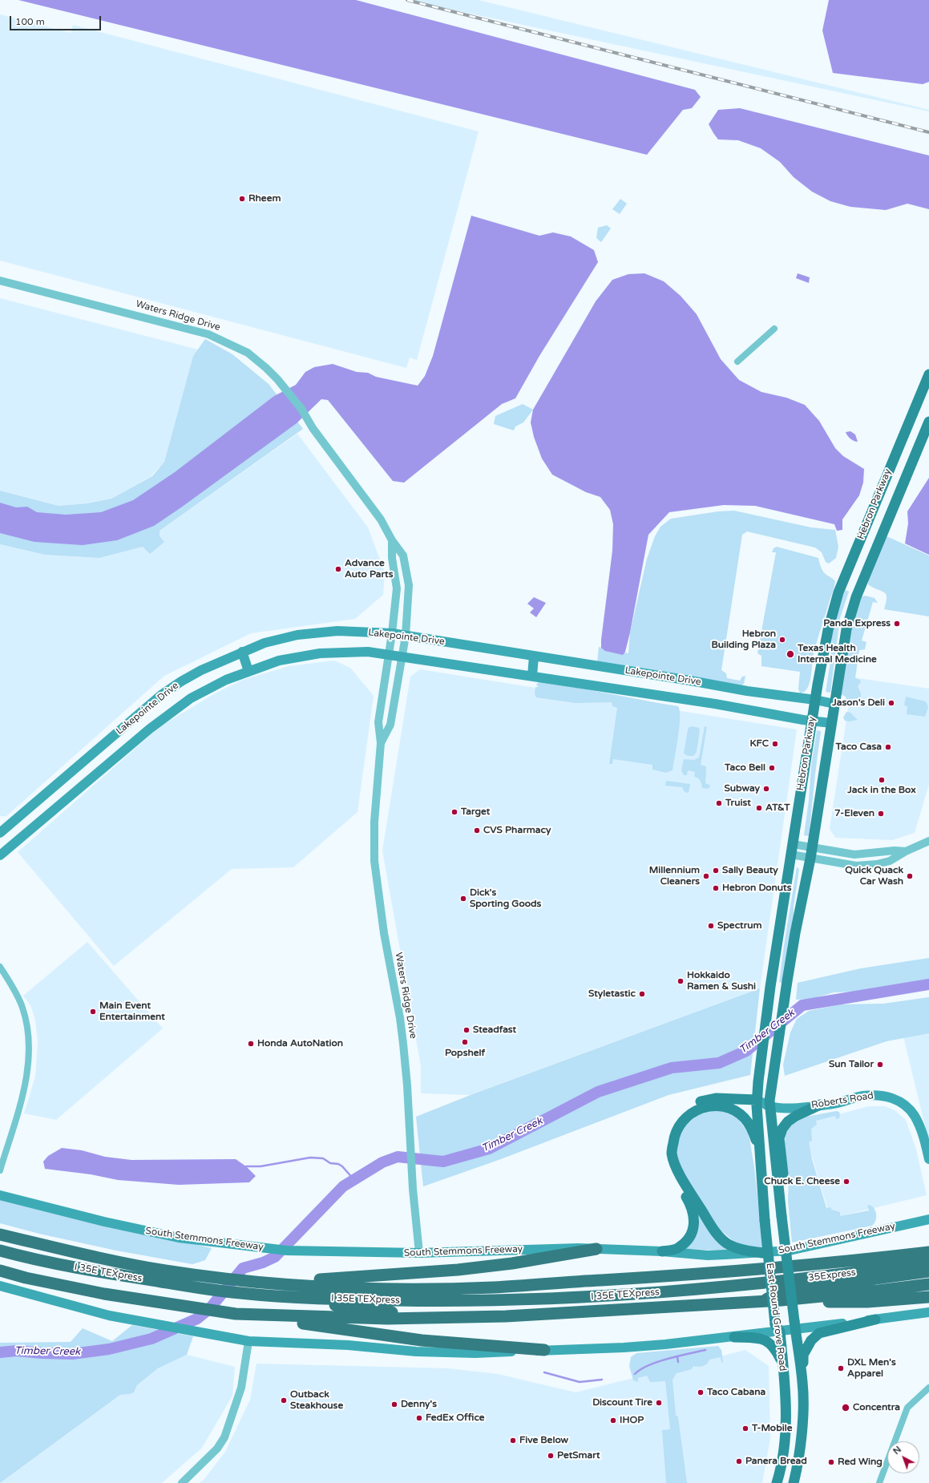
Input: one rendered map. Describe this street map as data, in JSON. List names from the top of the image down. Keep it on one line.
{"streets":{"highway":["South Stemmons Freeway","I 35E TEXpress","35Express"],"main road":["Hebron Parkway","Lakepointe Drive","Roberts Road","East Round Grove Road"],"street":["Waters Ridge Drive"]},"crossings":[["Waters Ridge Drive","Lakepointe Drive"],["Waters Ridge Drive","South Stemmons Freeway"],["Hebron Parkway","Lakepointe Drive"],["Hebron Parkway","Roberts Road"],["Hebron Parkway","East Round Grove Road"],["I 35E TEXpress","35Express"]],"water":["Timber Creek"],"places":["Rheem","Advance Auto Parts","Panda Express","Hebron Building Plaza","Texas Health Internal Medicine","Jason's Deli","KFC","Taco Casa","Taco Bell","Jack in the Box","Subway","Truist","AT&T","Target","7-Eleven","CVS Pharmacy","Sally Beauty","Millennium Cleaners","Quick Quack Car Wash","Hebron Donuts","Dick's Sporting Goods","Spectrum","Hokkaido Ramen & Sushi","Styletastic","Main Event Entertainment","Steadfast","Popshelf","Honda AutoNation","Sun Tailor","Chuck E. Cheese","DXL Men's Apparel","Taco Cabana","Outback Steakhouse","Discount Tire","Denny's","Concentra","FedEx Office","IHOP","T-Mobile","Five Below","PetSmart","Panera Bread","Red Wing"],"scale_bar":"100 m","north":"top left"}
